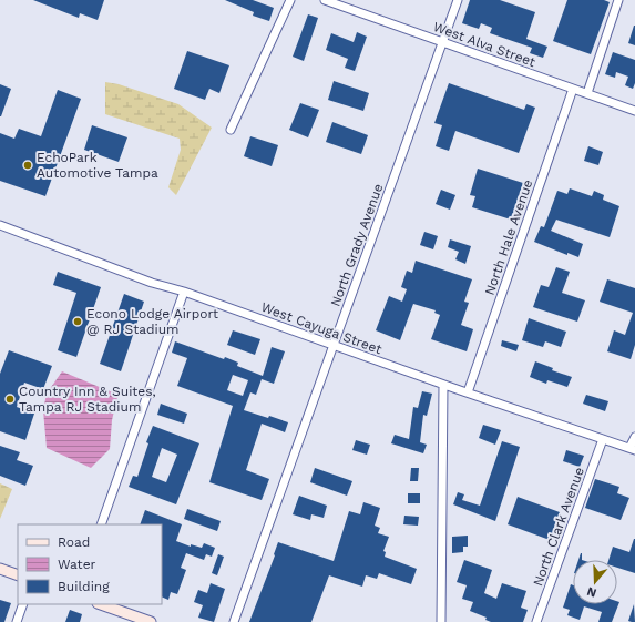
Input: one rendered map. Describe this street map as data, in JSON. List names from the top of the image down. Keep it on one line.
{"streets":{"street":["West Alva Street","North Hale Avenue","North Grady Avenue","West Cayuga Street","North Clark Avenue"]},"crossings":[["West Alva Street","North Hale Avenue"],["West Alva Street","North Grady Avenue"],["North Hale Avenue","West Cayuga Street"],["North Grady Avenue","West Cayuga Street"],["West Cayuga Street","North Clark Avenue"]],"places":["EchoPark Automotive Tampa","Econo Lodge Airport @ RJ Stadium","Country Inn & Suites, Tampa RJ Stadium"],"legend":["Road","Water","Building"],"north":"bottom"}
